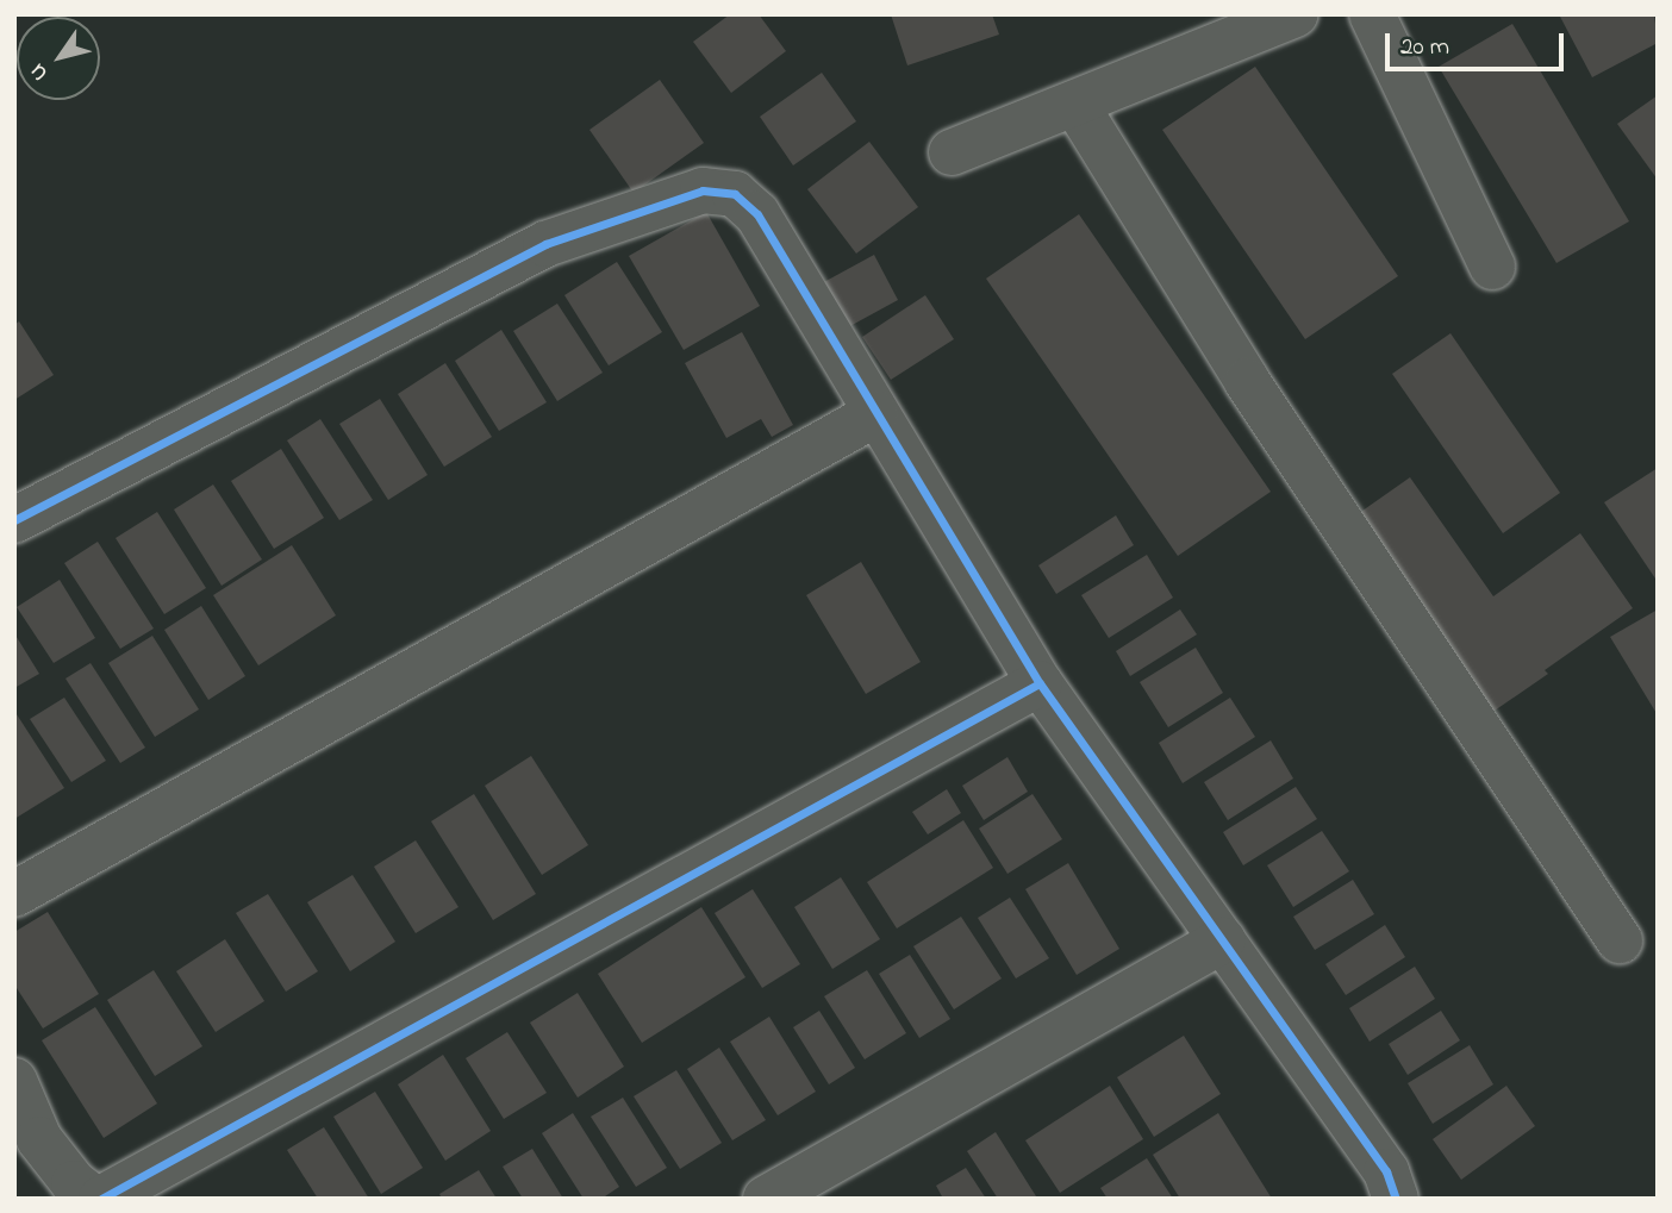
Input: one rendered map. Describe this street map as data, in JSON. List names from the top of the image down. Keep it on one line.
{"scale_bar":"20 m","north":"bottom left"}
